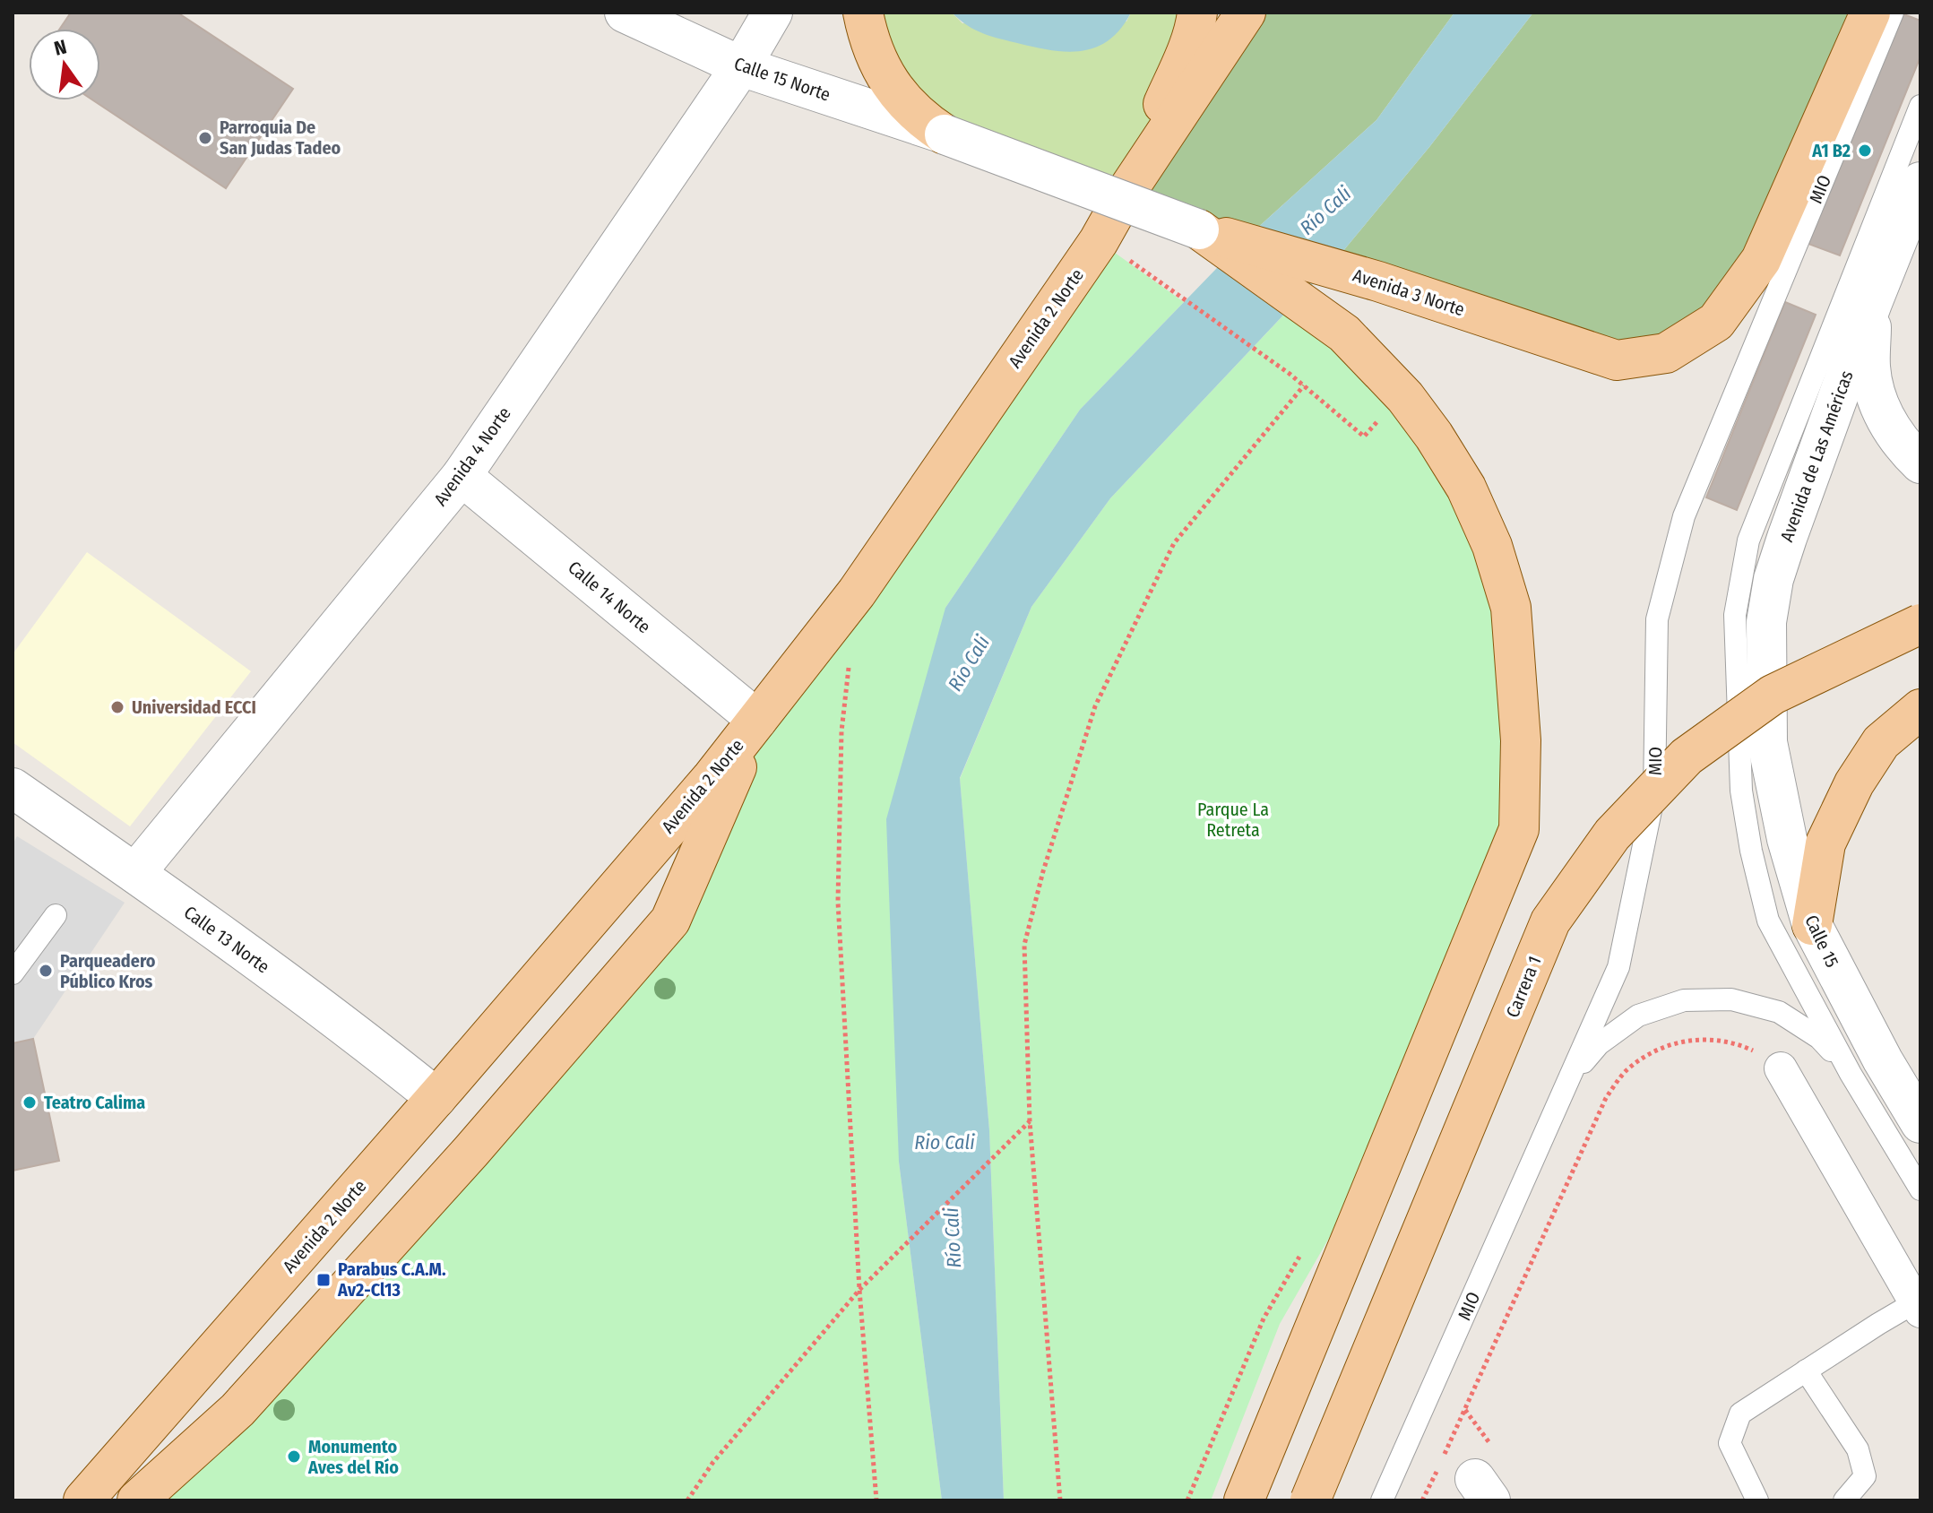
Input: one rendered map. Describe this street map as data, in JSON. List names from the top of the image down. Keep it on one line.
{"streets":{"main road":["Avenida 3 Norte","Avenida 2 Norte","Carrera 1"],"street":["Calle 15 Norte","Avenida 4 Norte","Avenida de Las Américas","Calle 14 Norte","Calle 13 Norte","Calle 15"],"lane":["MIO"]},"crossings":[["Calle 15 Norte","Avenida 3 Norte"],["Calle 15 Norte","Avenida 4 Norte"],["Avenida 2 Norte","Calle 14 Norte"],["Avenida 2 Norte","Calle 13 Norte"],["Avenida 4 Norte","Calle 14 Norte"],["Avenida 4 Norte","Calle 13 Norte"],["Avenida de Las Américas","Calle 15"]],"water":["Río Cali","Rio Cali"],"parks":["Parque La Retreta"],"places":{"other":["Parroquia De San Judas Tadeo","A1 B2","Universidad ECCI","Parqueadero Público Kros","Teatro Calima","Monumento Aves del Río"],"transit":["Parabus C.A.M. Av2-Cl13"]},"north":"top"}
